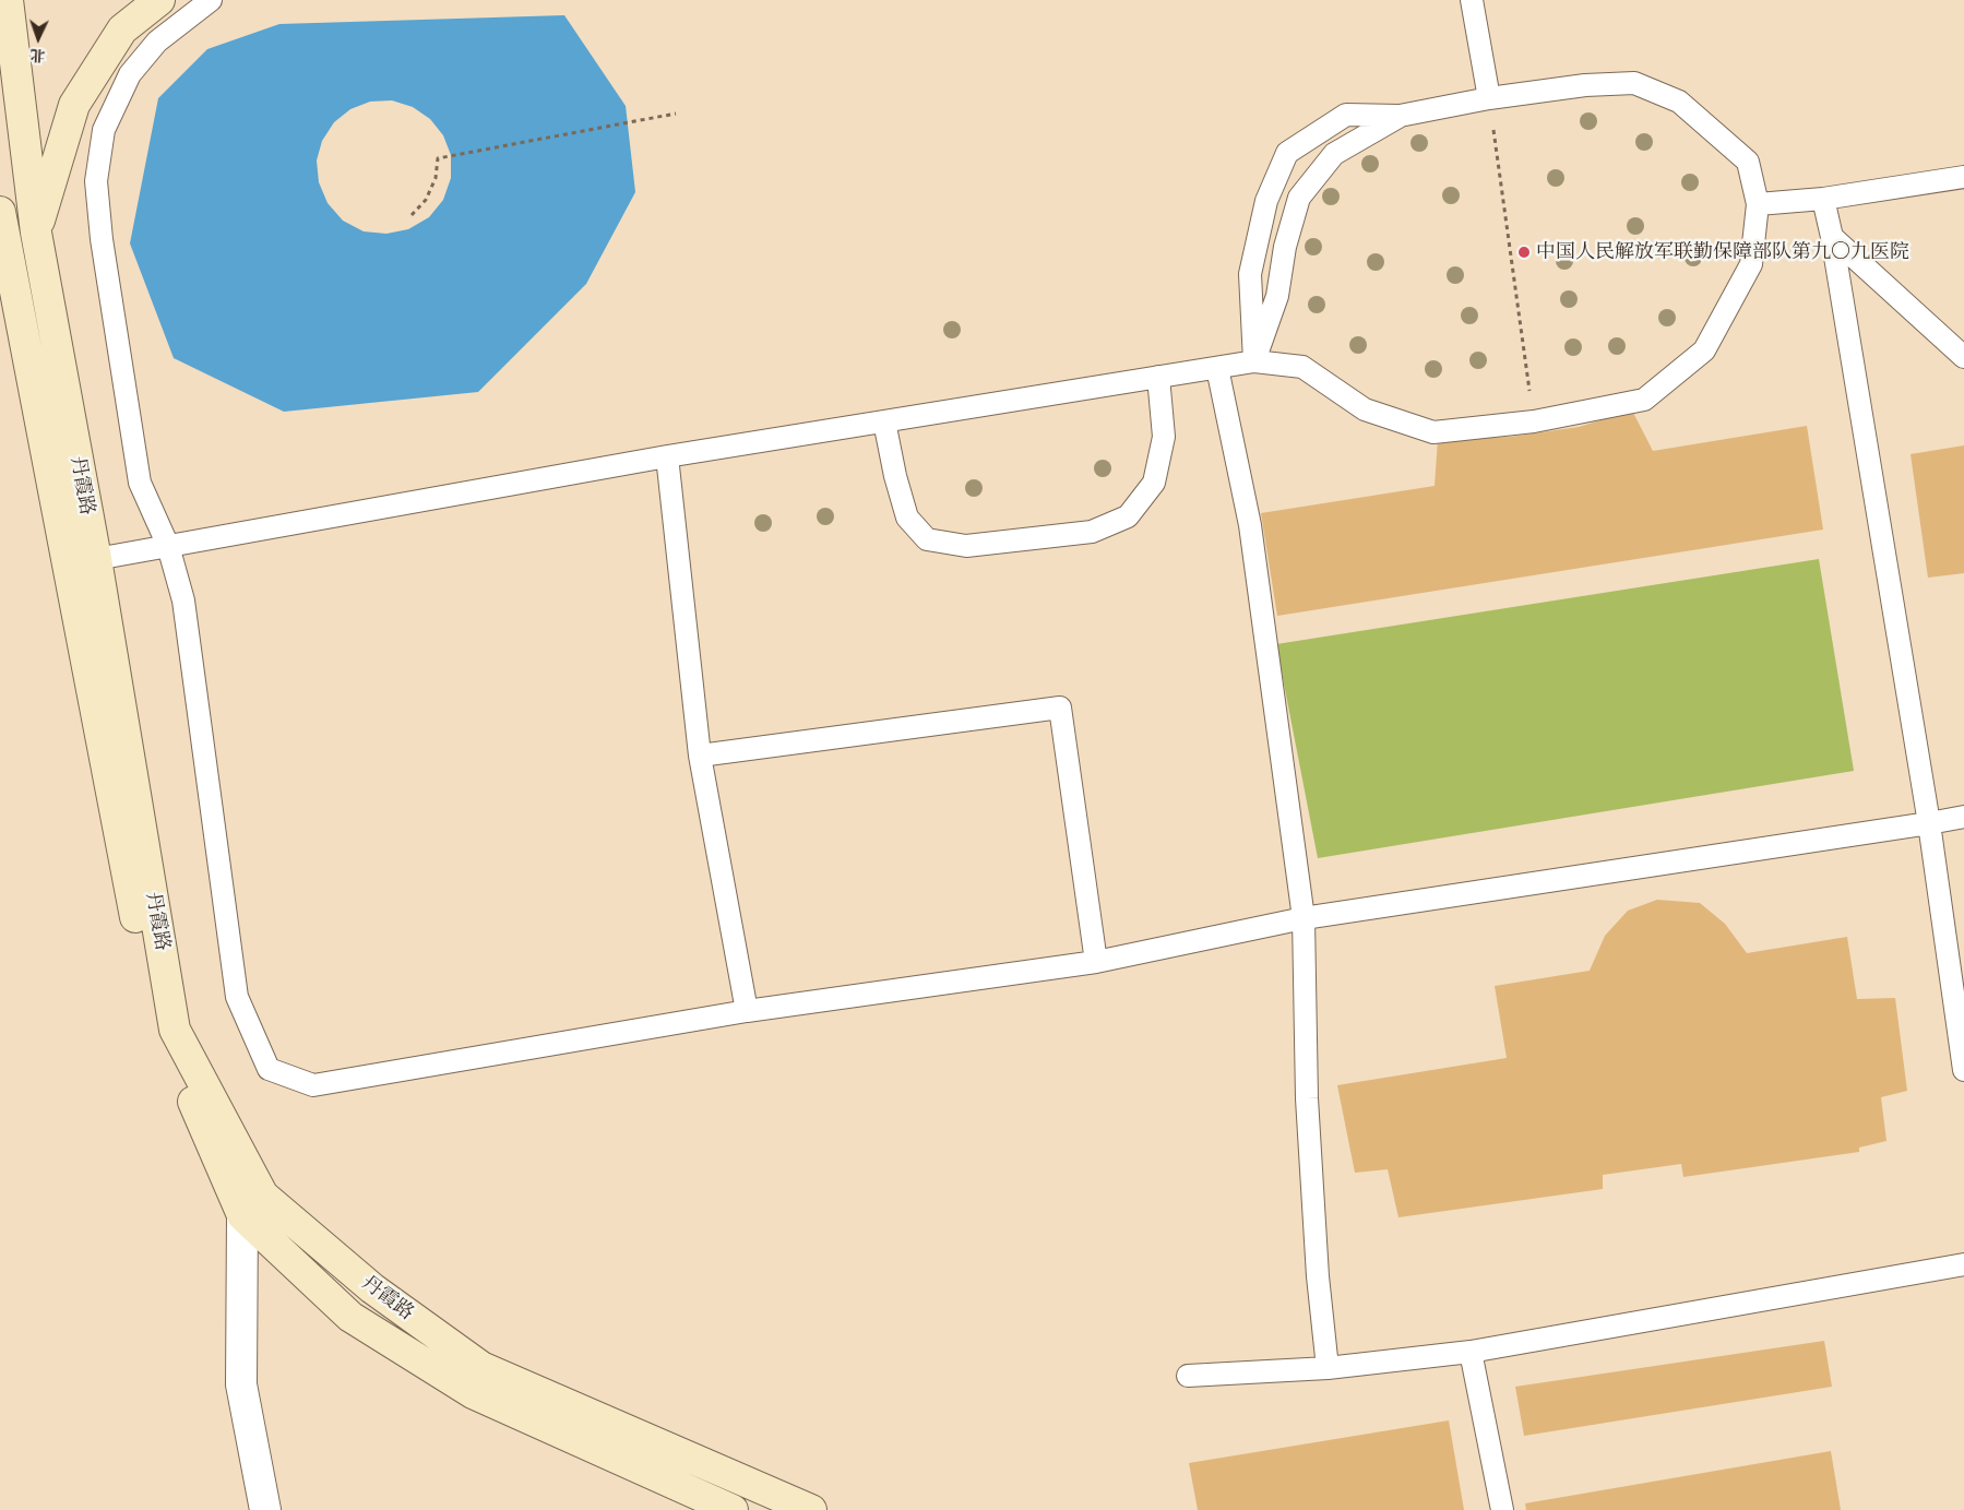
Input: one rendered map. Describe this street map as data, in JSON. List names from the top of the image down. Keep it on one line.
{"streets":{"main road":["丹霞路"]},"places":["中国人民解放军联勤保障部队第九〇九医院"],"north":"bottom"}
